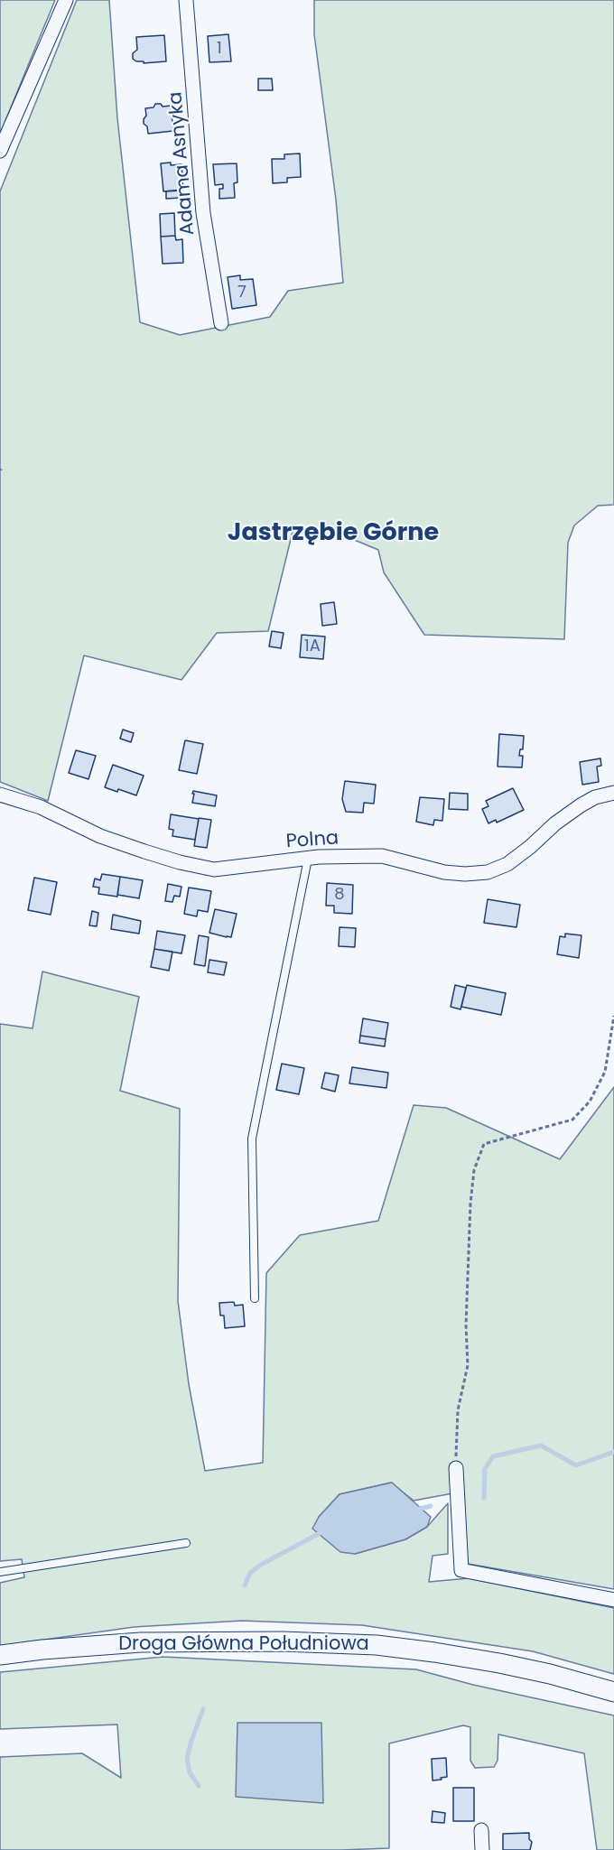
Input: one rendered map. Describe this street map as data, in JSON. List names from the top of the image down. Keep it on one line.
{"streets":{"main road":["Droga Główna Południowa"],"street":["Adama Asnyka","Polna"]},"districts":["Jastrzębie Górne"],"house_numbers":["1","7","1A","8"]}
